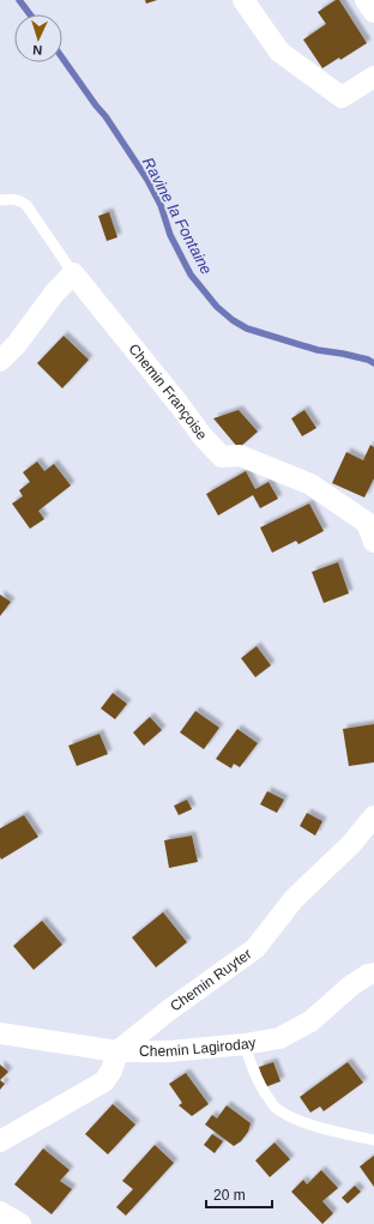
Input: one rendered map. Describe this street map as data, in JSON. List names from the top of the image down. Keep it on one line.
{"streets":{"street":["Chemin Françoise","Chemin Ruyter","Chemin Lagiroday"]},"crossings":[["Chemin Ruyter","Chemin Lagiroday"]],"water":["Ravine la Fontaine"],"scale_bar":"20 m","north":"bottom"}
